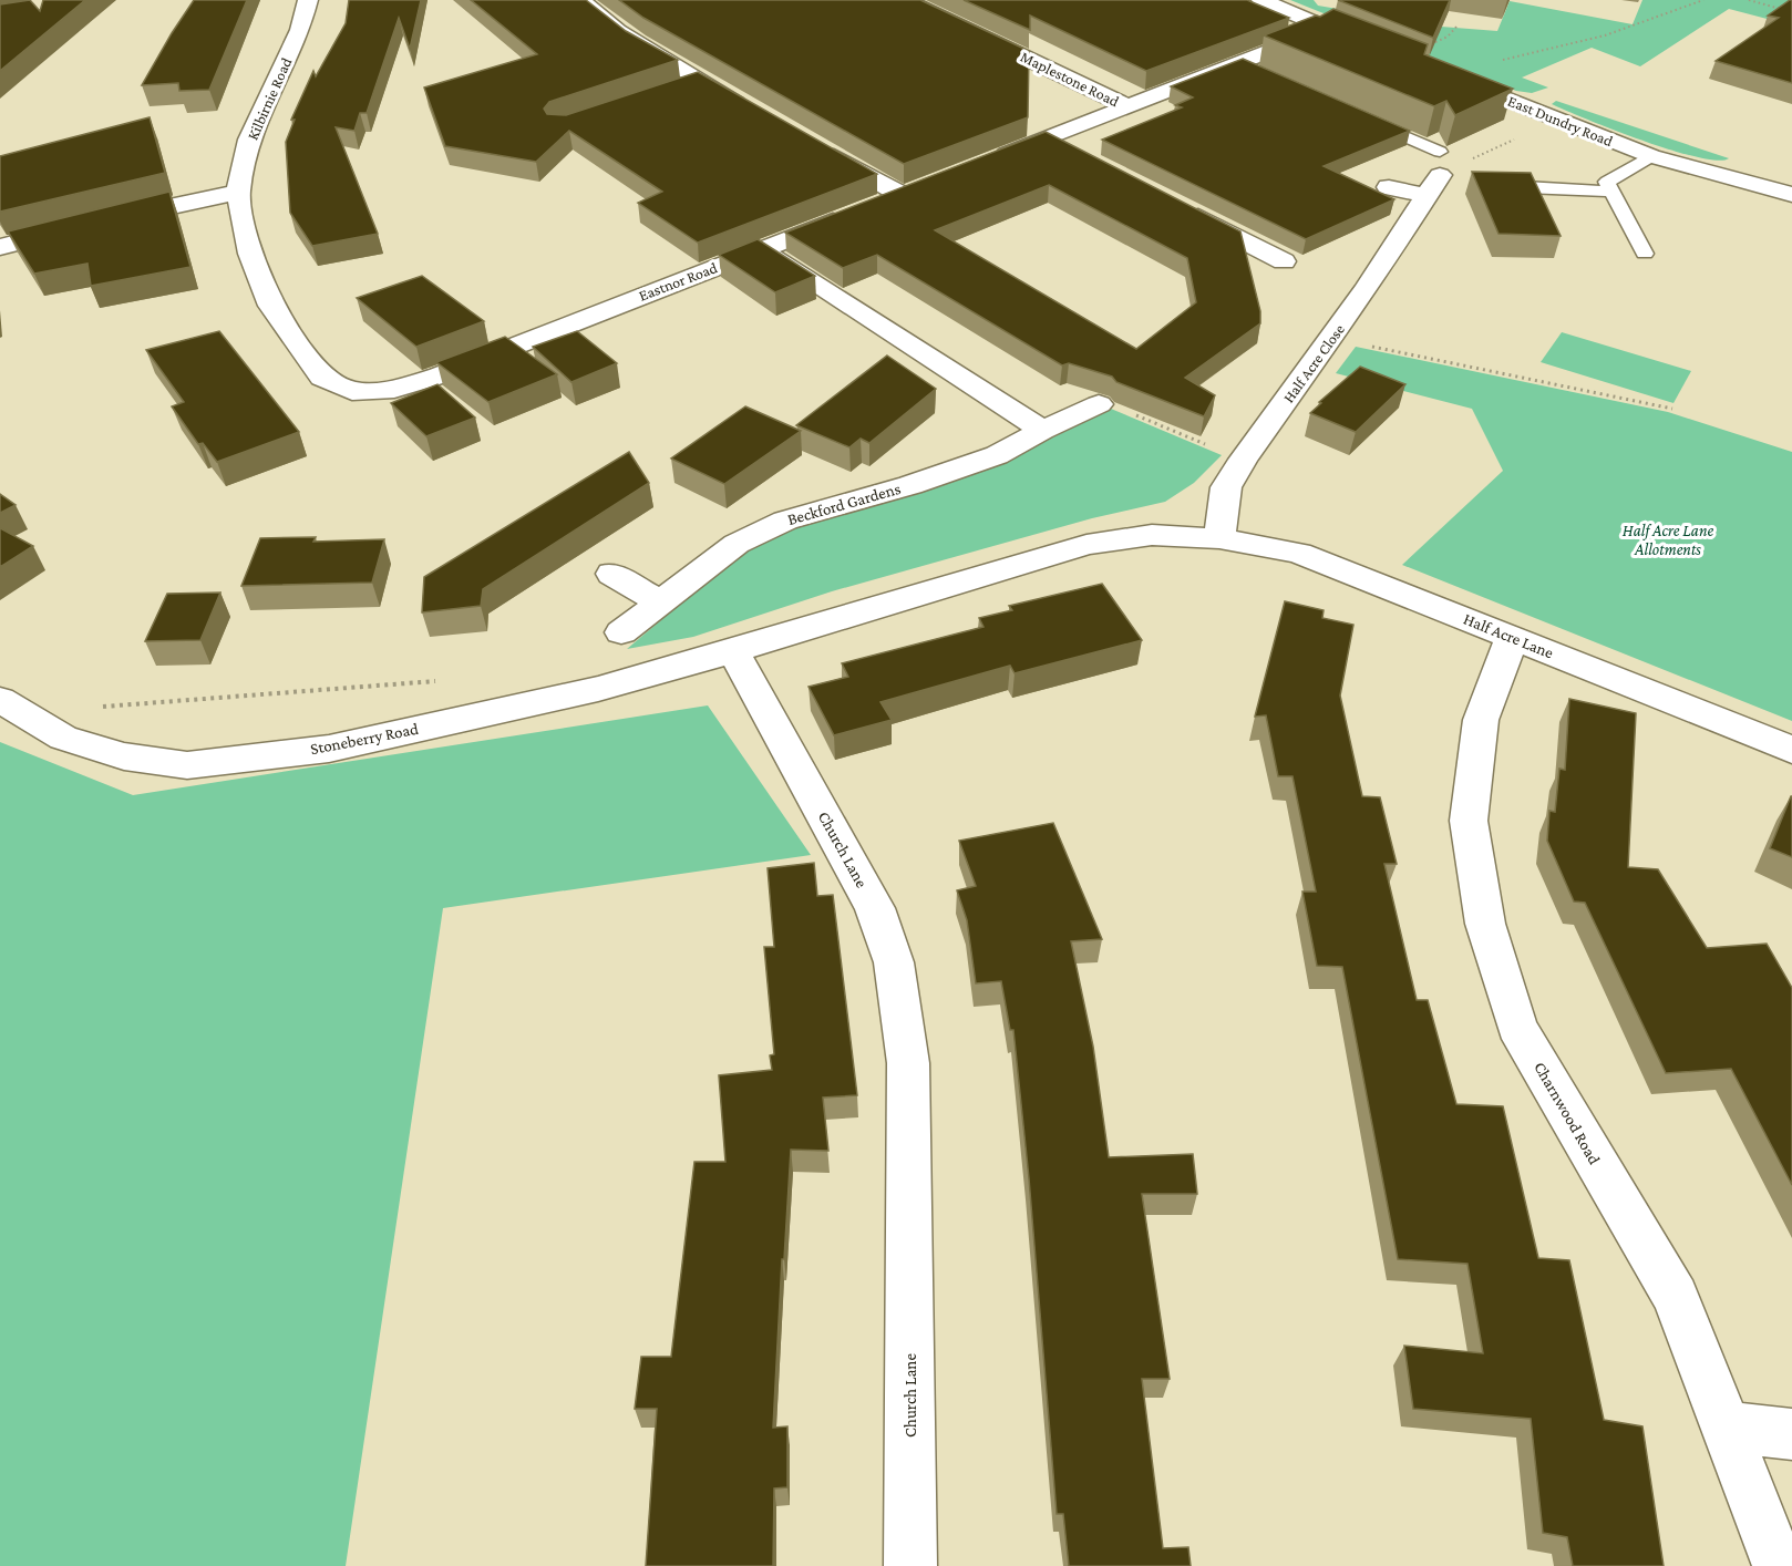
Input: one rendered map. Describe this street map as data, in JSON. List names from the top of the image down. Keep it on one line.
{"streets":{"street":["Maplestone Road","Kilbirnie Road","East Dundry Road","Eastnor Road","Half Acre Close","Beckford Gardens","Half Acre Lane","Stoneberry Road","Church Lane","Charnwood Road"]},"crossings":[["Kilbirnie Road","Eastnor Road"],["Half Acre Close","Half Acre Lane"],["Half Acre Lane","Charnwood Road"],["Stoneberry Road","Church Lane"]],"parks":["Half Acre Lane Allotments"]}
